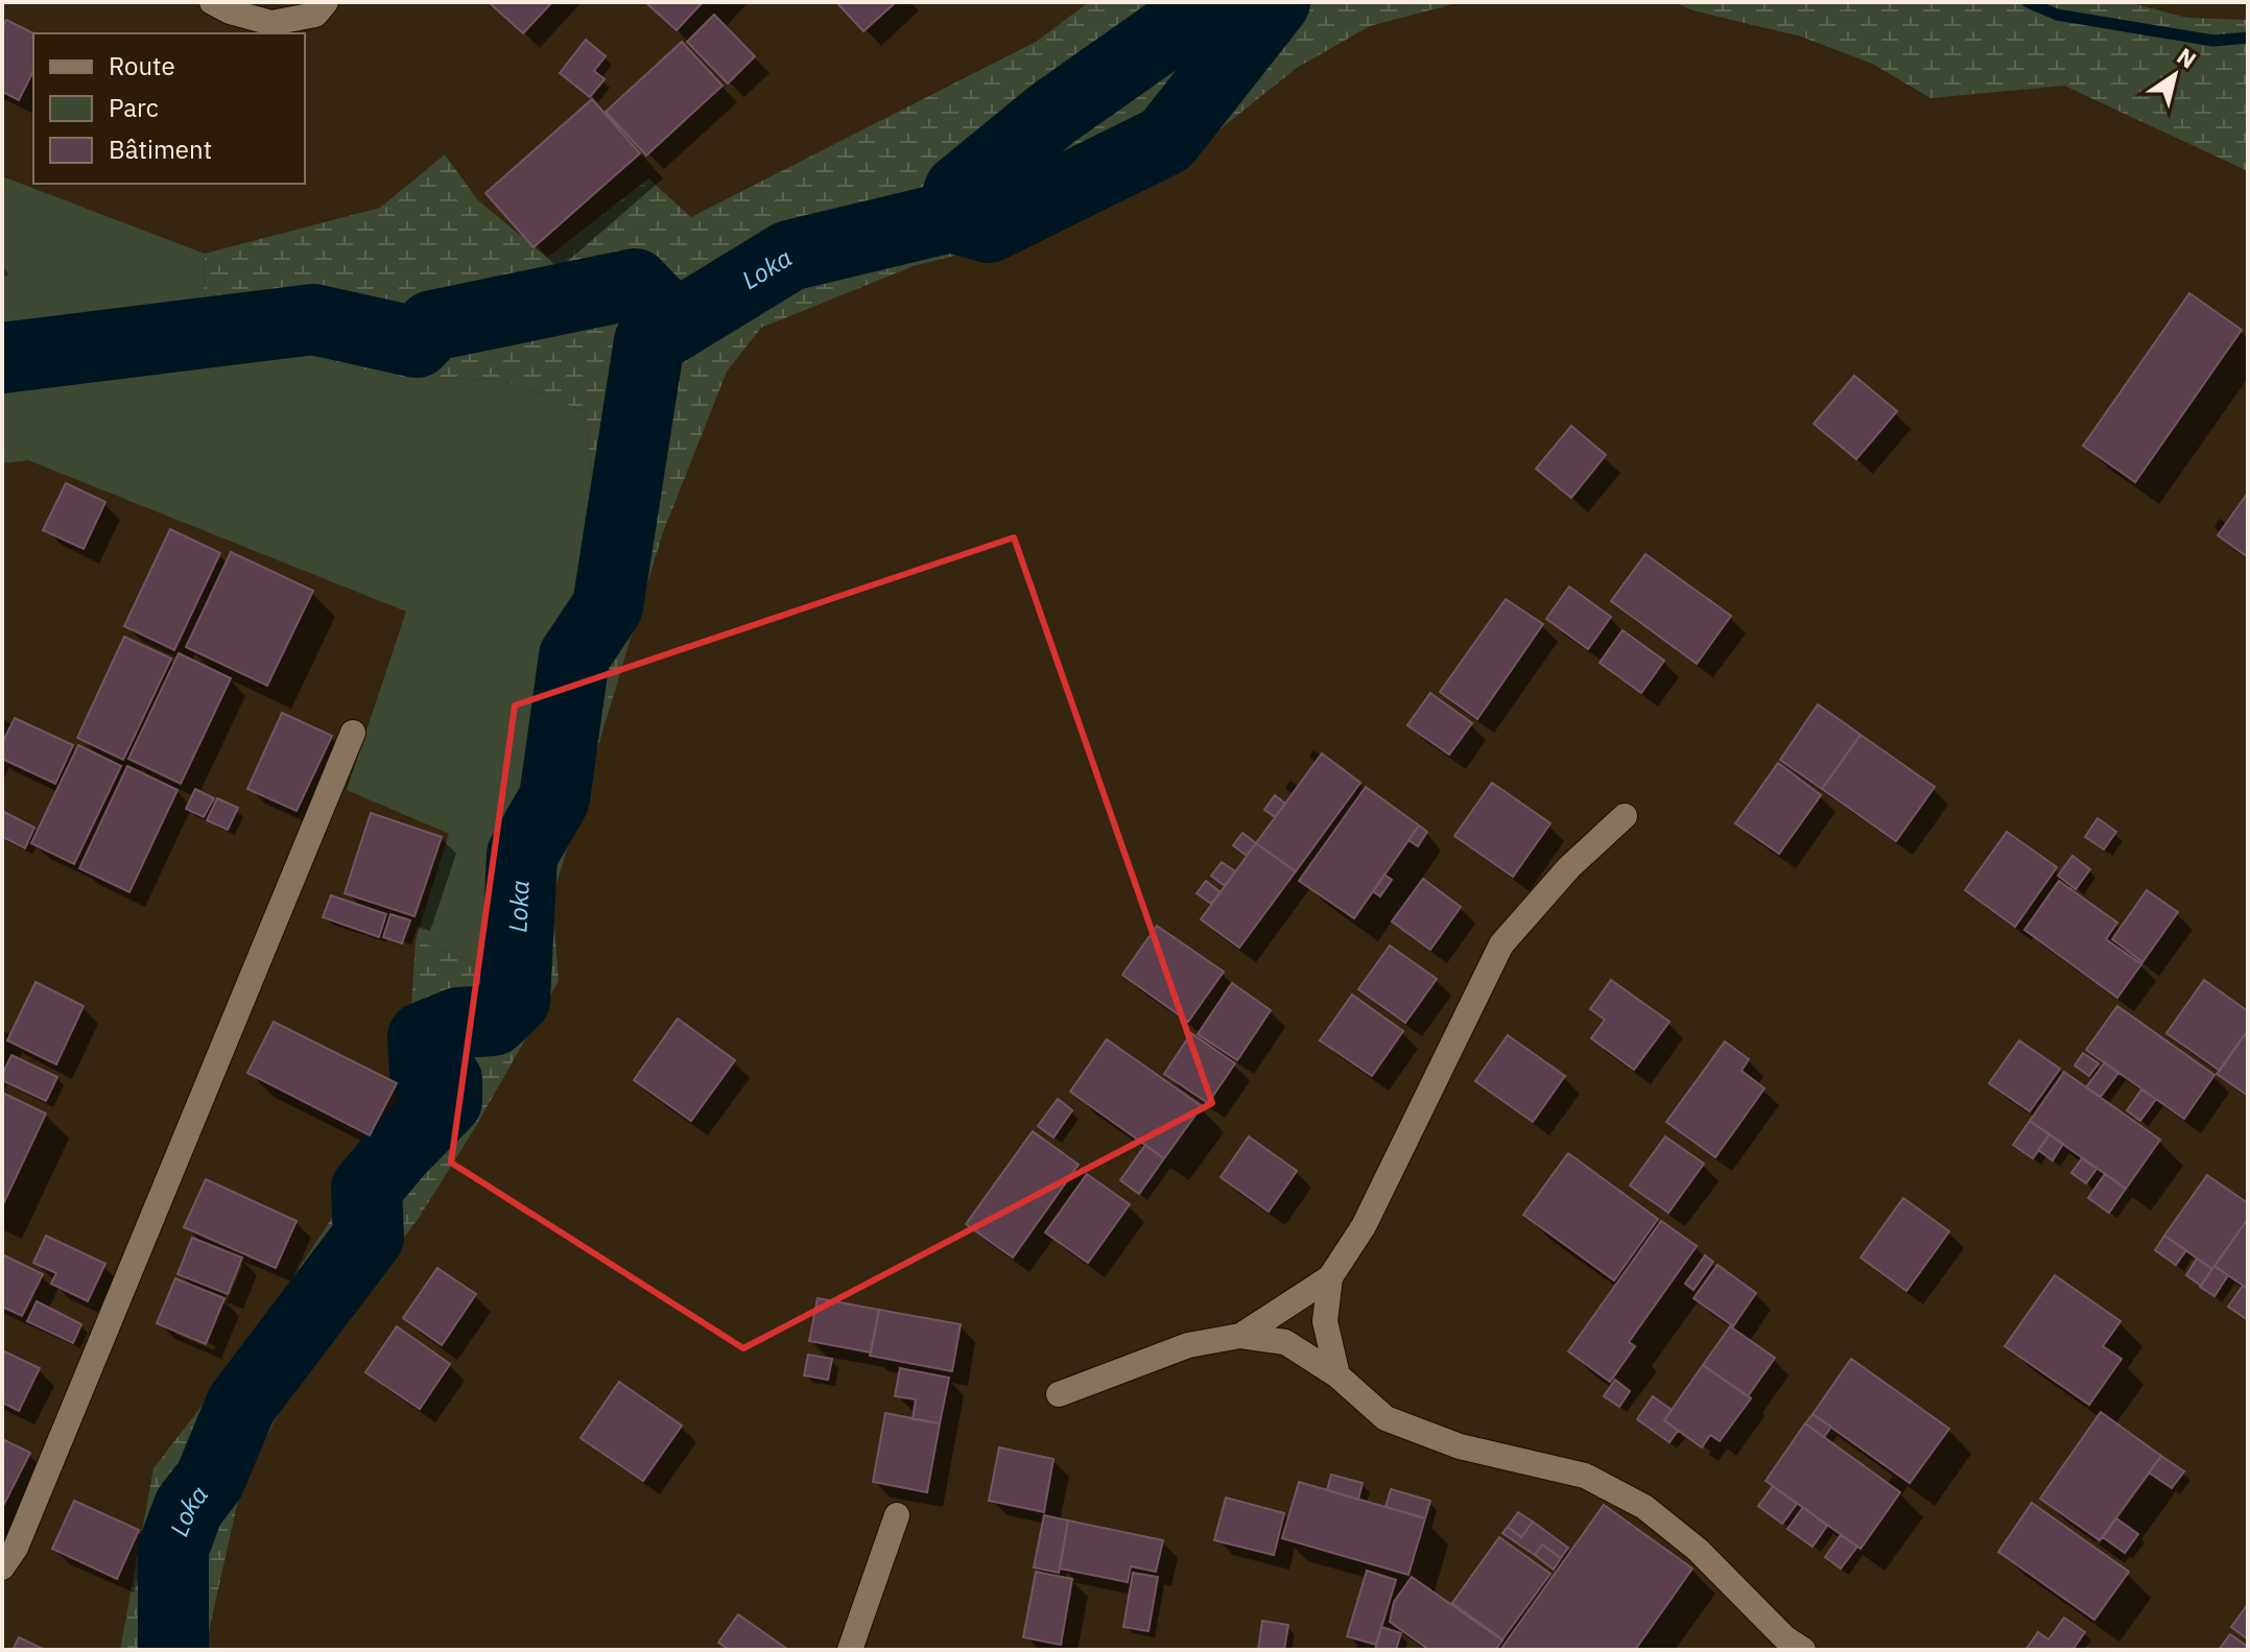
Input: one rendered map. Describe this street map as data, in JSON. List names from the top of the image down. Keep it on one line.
{"water":["Loka"],"legend":["Route","Parc","Bâtiment"],"north":"top right"}
